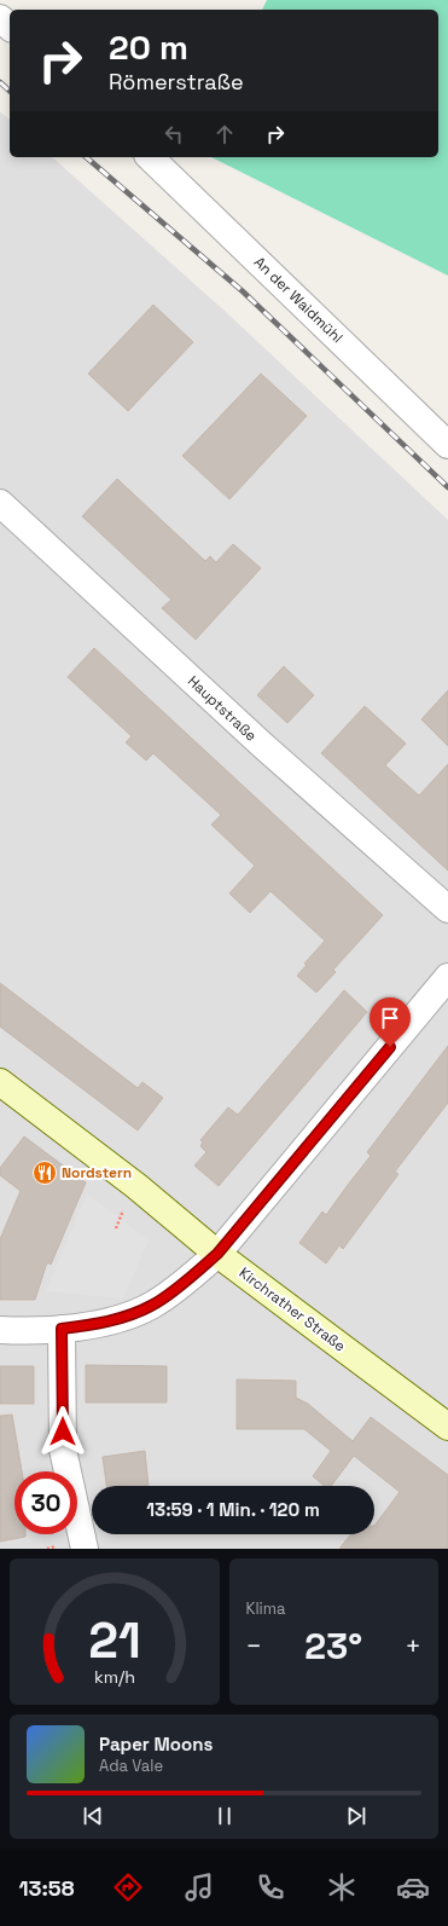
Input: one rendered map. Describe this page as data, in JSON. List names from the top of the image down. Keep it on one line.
{"streets":{"main road":["Kirchrather Straße"],"street":["An der Waidmühl","Hauptstraße"]},"places":{"restaurant":["Nordstern"]},"page":{"turn":["20 m","Römerstraße"],"limit":"30","trip":"13:59 · 1 Min. · 120 m","tile":"Klima","heat":["−","23°","+"],"song":["Paper Moons","Ada Vale"],"tabs":"13:58","gauge":["21","km/h"]}}
